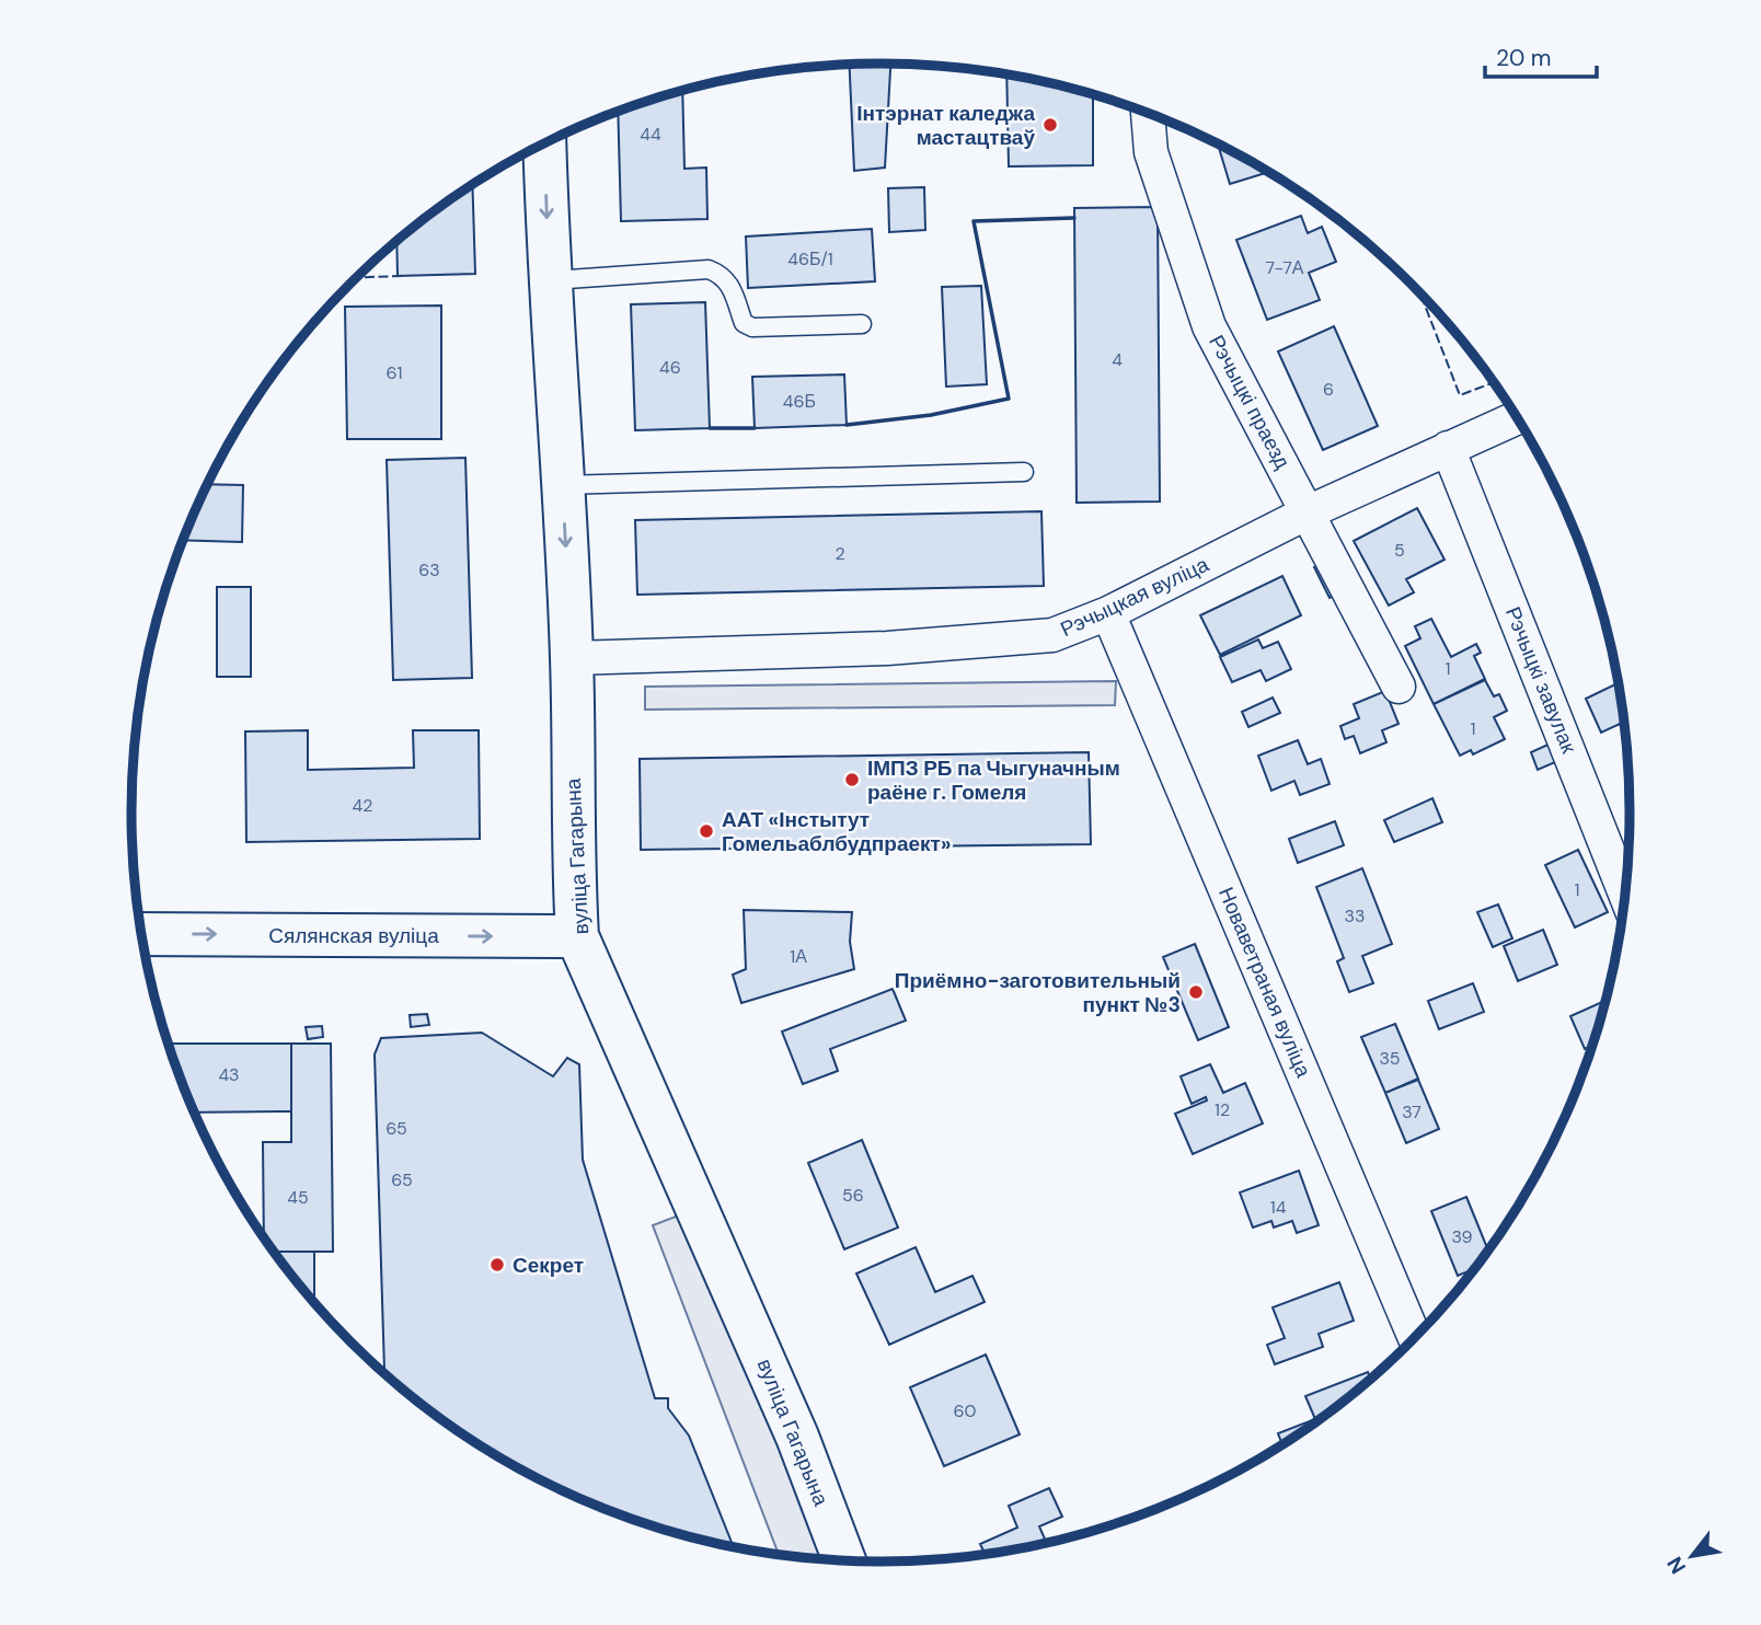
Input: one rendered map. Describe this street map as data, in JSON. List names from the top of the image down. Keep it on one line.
{"streets":{"street":["Рэчыцкі праезд","Рэчыцкая вуліца","Рэчыцкі завулак","вуліца Гагарына","Сялянская вуліца","Новаветраная вуліца"]},"crossings":[["Рэчыцкі праезд","Рэчыцкая вуліца"],["Рэчыцкая вуліца","Рэчыцкі завулак"],["Рэчыцкая вуліца","вуліца Гагарына"],["Рэчыцкая вуліца","Новаветраная вуліца"],["вуліца Гагарына","Сялянская вуліца"]],"one_way":["Сялянская вуліца"],"places":["Інтэрнат каледжа мастацтваў","ІМПЗ РБ па Чыгуначным раёне г. Гомеля","ААТ «Інстытут Гомельаблбудпраект»","Приёмно-заготовительный пункт №3","Секрет"],"house_numbers":["44","46Б/1","7-7А","4","46","61","6","46Б","5","2","63","1","1","42","1","33","1А","35","43","12","37","65","65","56","45","14","39","60"],"scale_bar":"20 m","north":"bottom left"}
